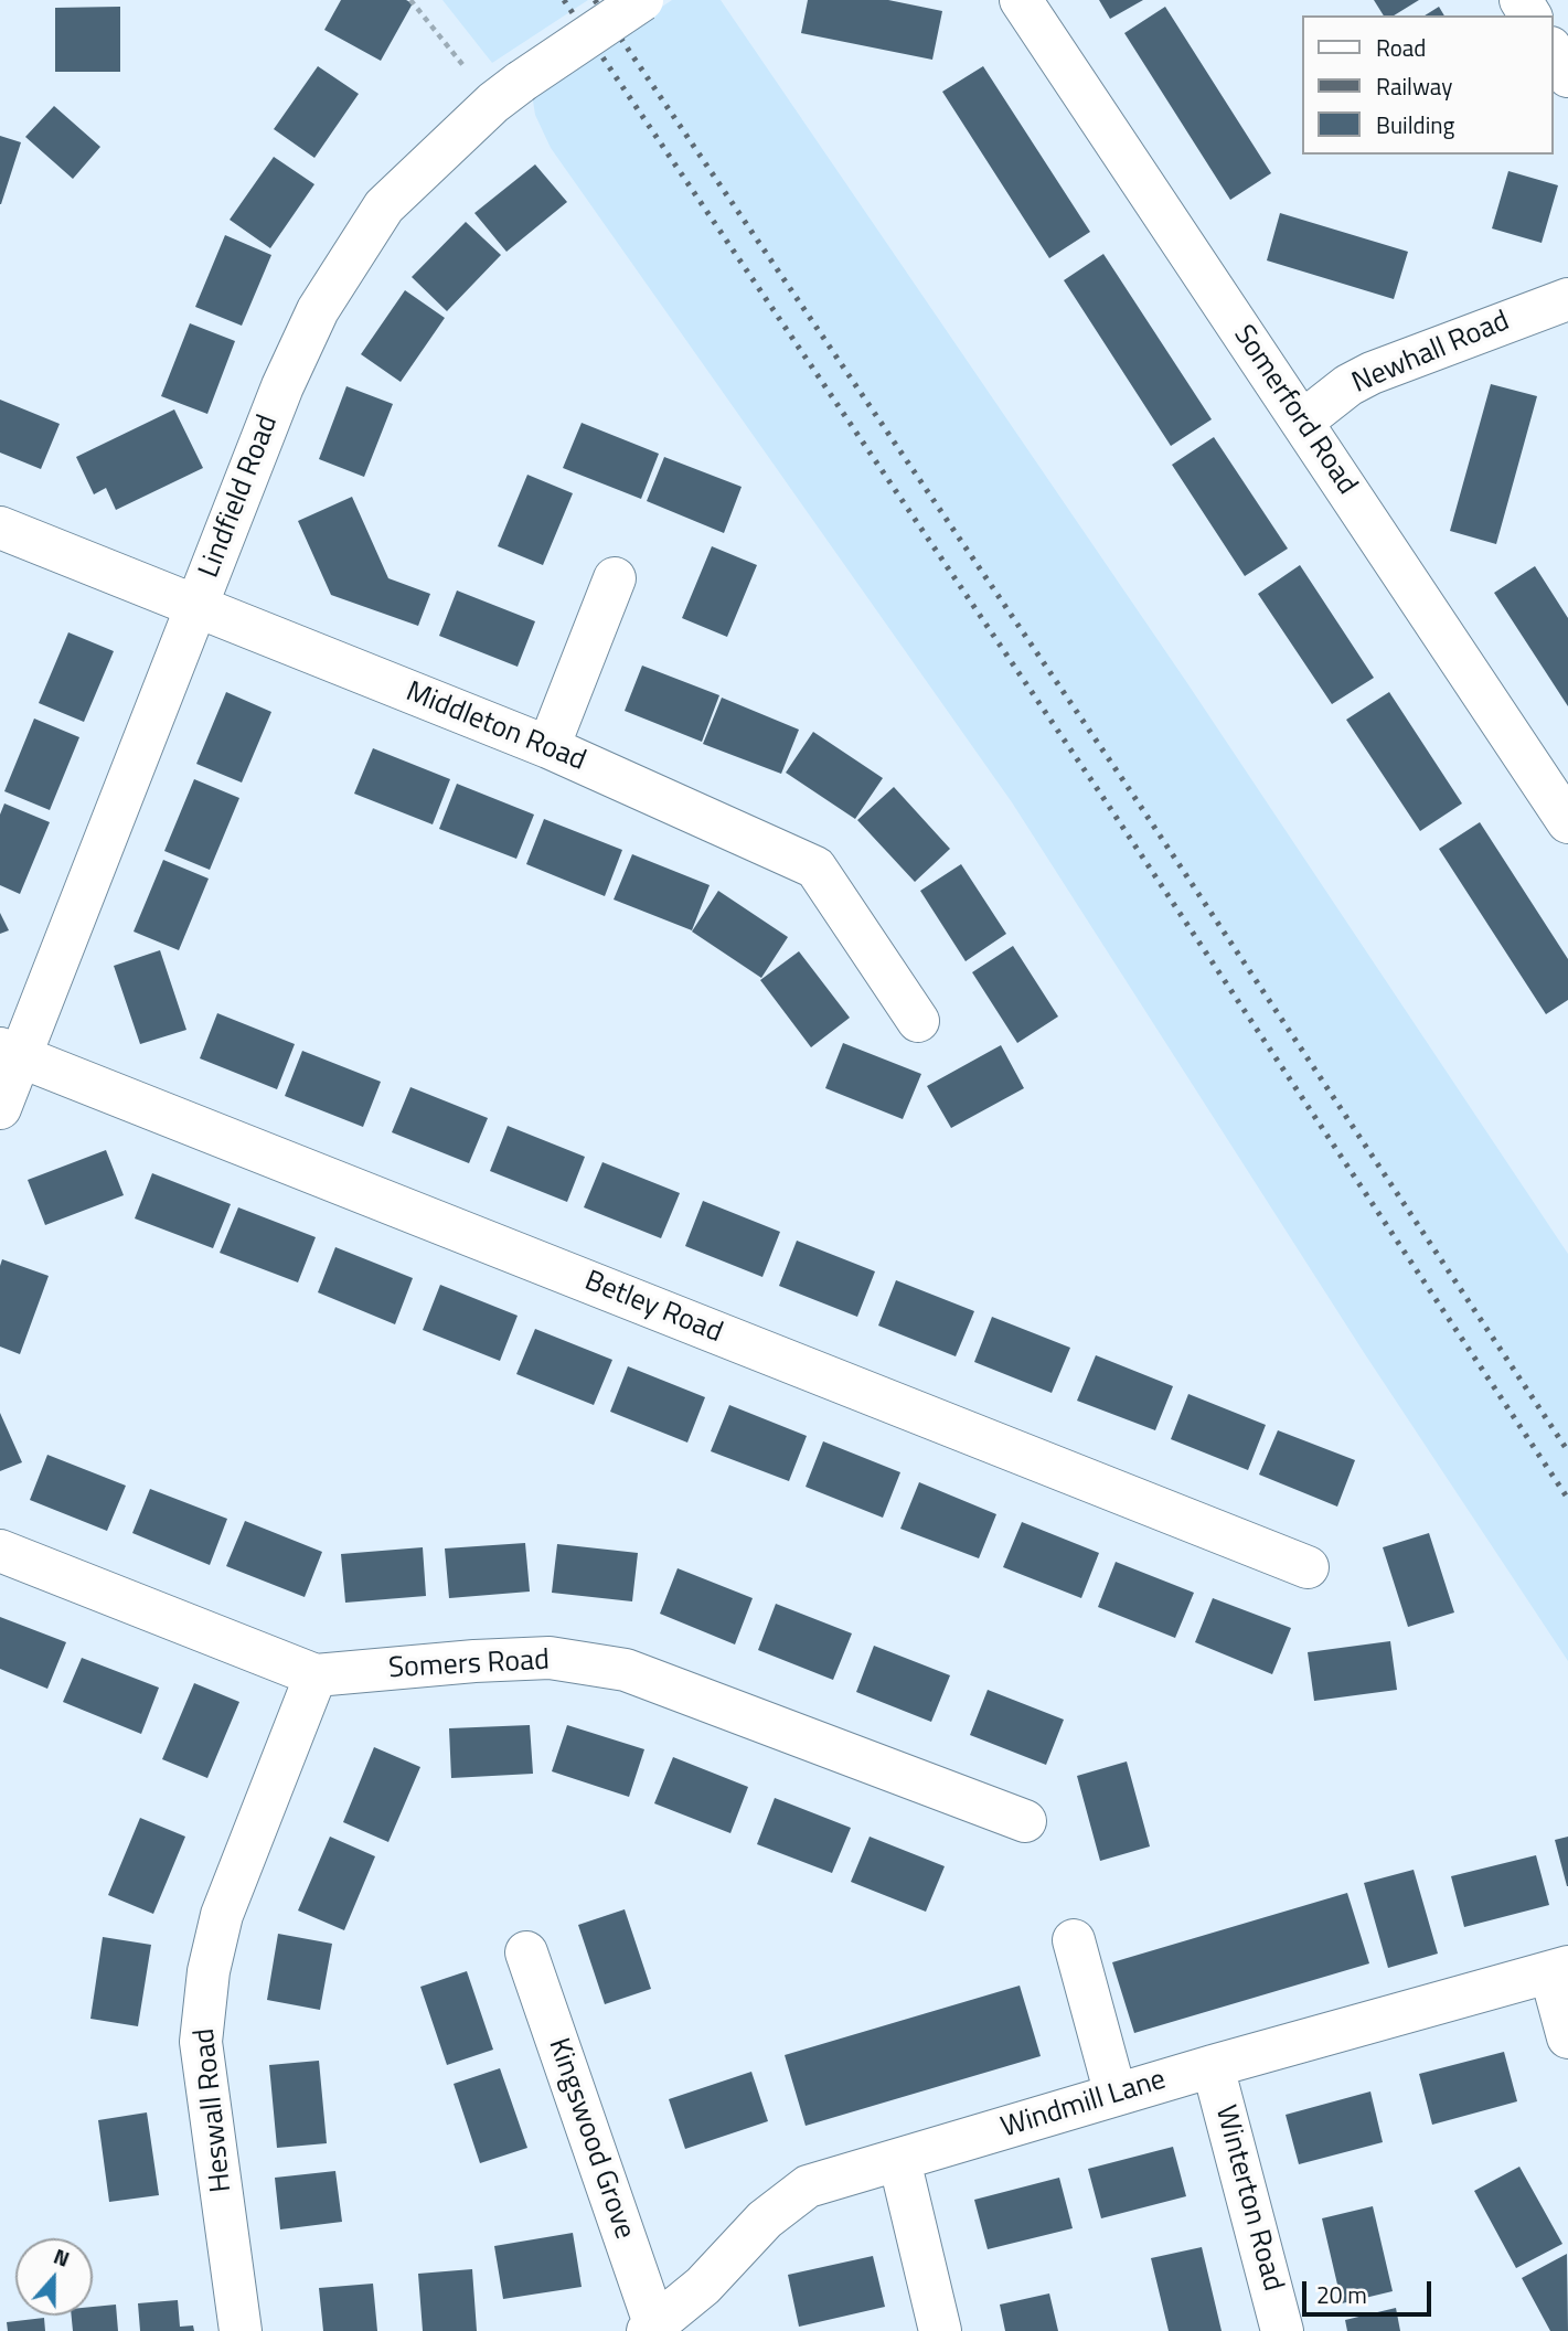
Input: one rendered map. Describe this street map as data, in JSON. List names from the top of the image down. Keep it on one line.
{"streets":{"street":["Newhall Road","Somerford Road","Lindfield Road","Middleton Road","Betley Road","Somers Road","Windmill Lane","Heswall Road","Kingswood Grove","Winterton Road"]},"crossings":[["Newhall Road","Somerford Road"],["Lindfield Road","Middleton Road"],["Lindfield Road","Betley Road"],["Somers Road","Heswall Road"],["Windmill Lane","Kingswood Grove"],["Windmill Lane","Winterton Road"]],"legend":["Road","Railway","Building"],"scale_bar":"20 m","north":"top"}
